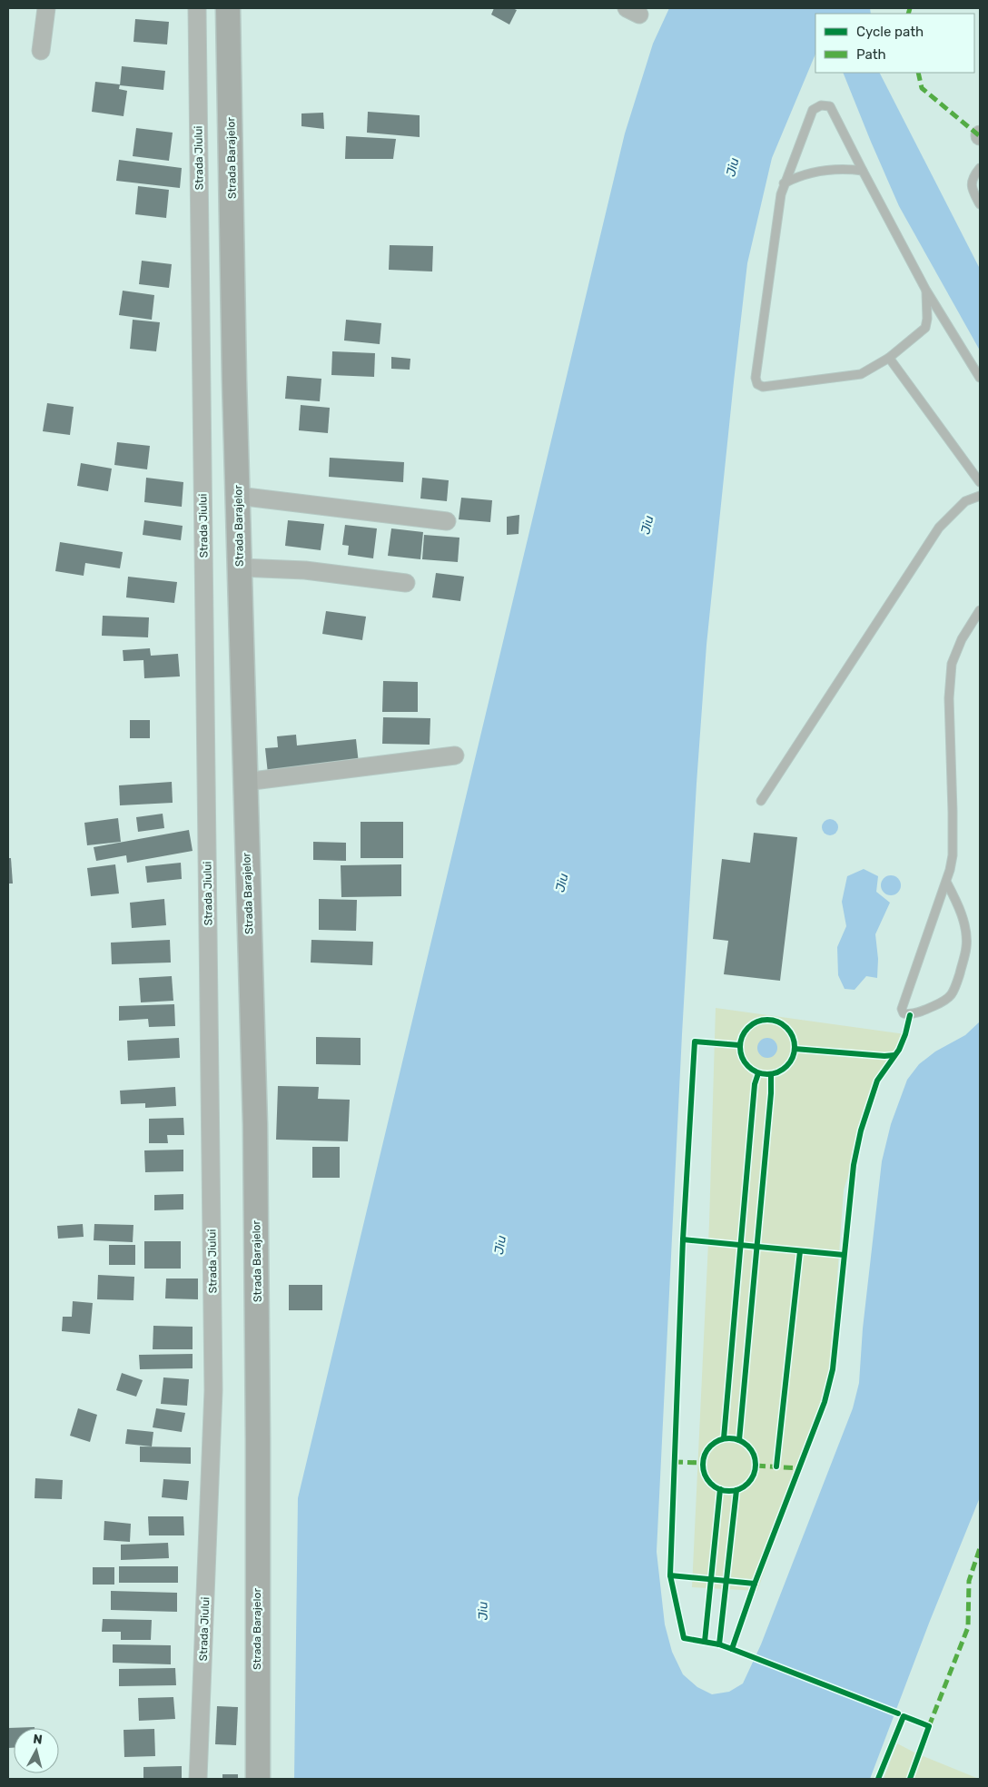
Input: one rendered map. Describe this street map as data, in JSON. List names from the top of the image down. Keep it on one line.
{"streets":{"main road":["Strada Barajelor"],"street":["Strada Jiului"]},"water":["Jiu"],"legend":["Cycle path","Path"],"north":"top"}
